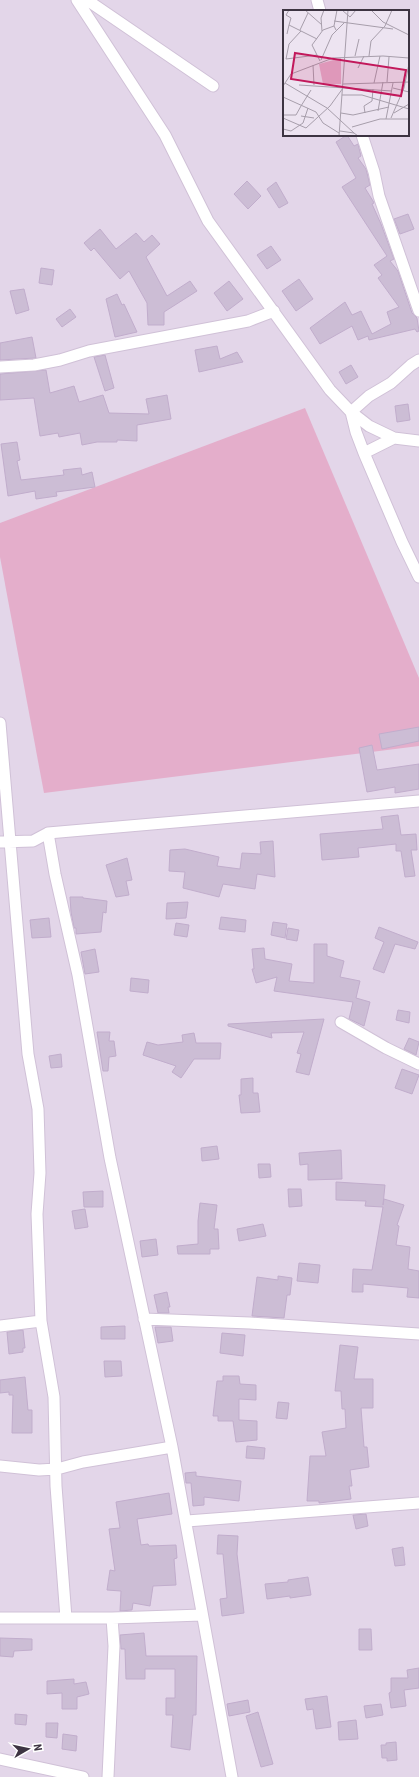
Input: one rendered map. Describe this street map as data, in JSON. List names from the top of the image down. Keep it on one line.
{"north":"right"}
